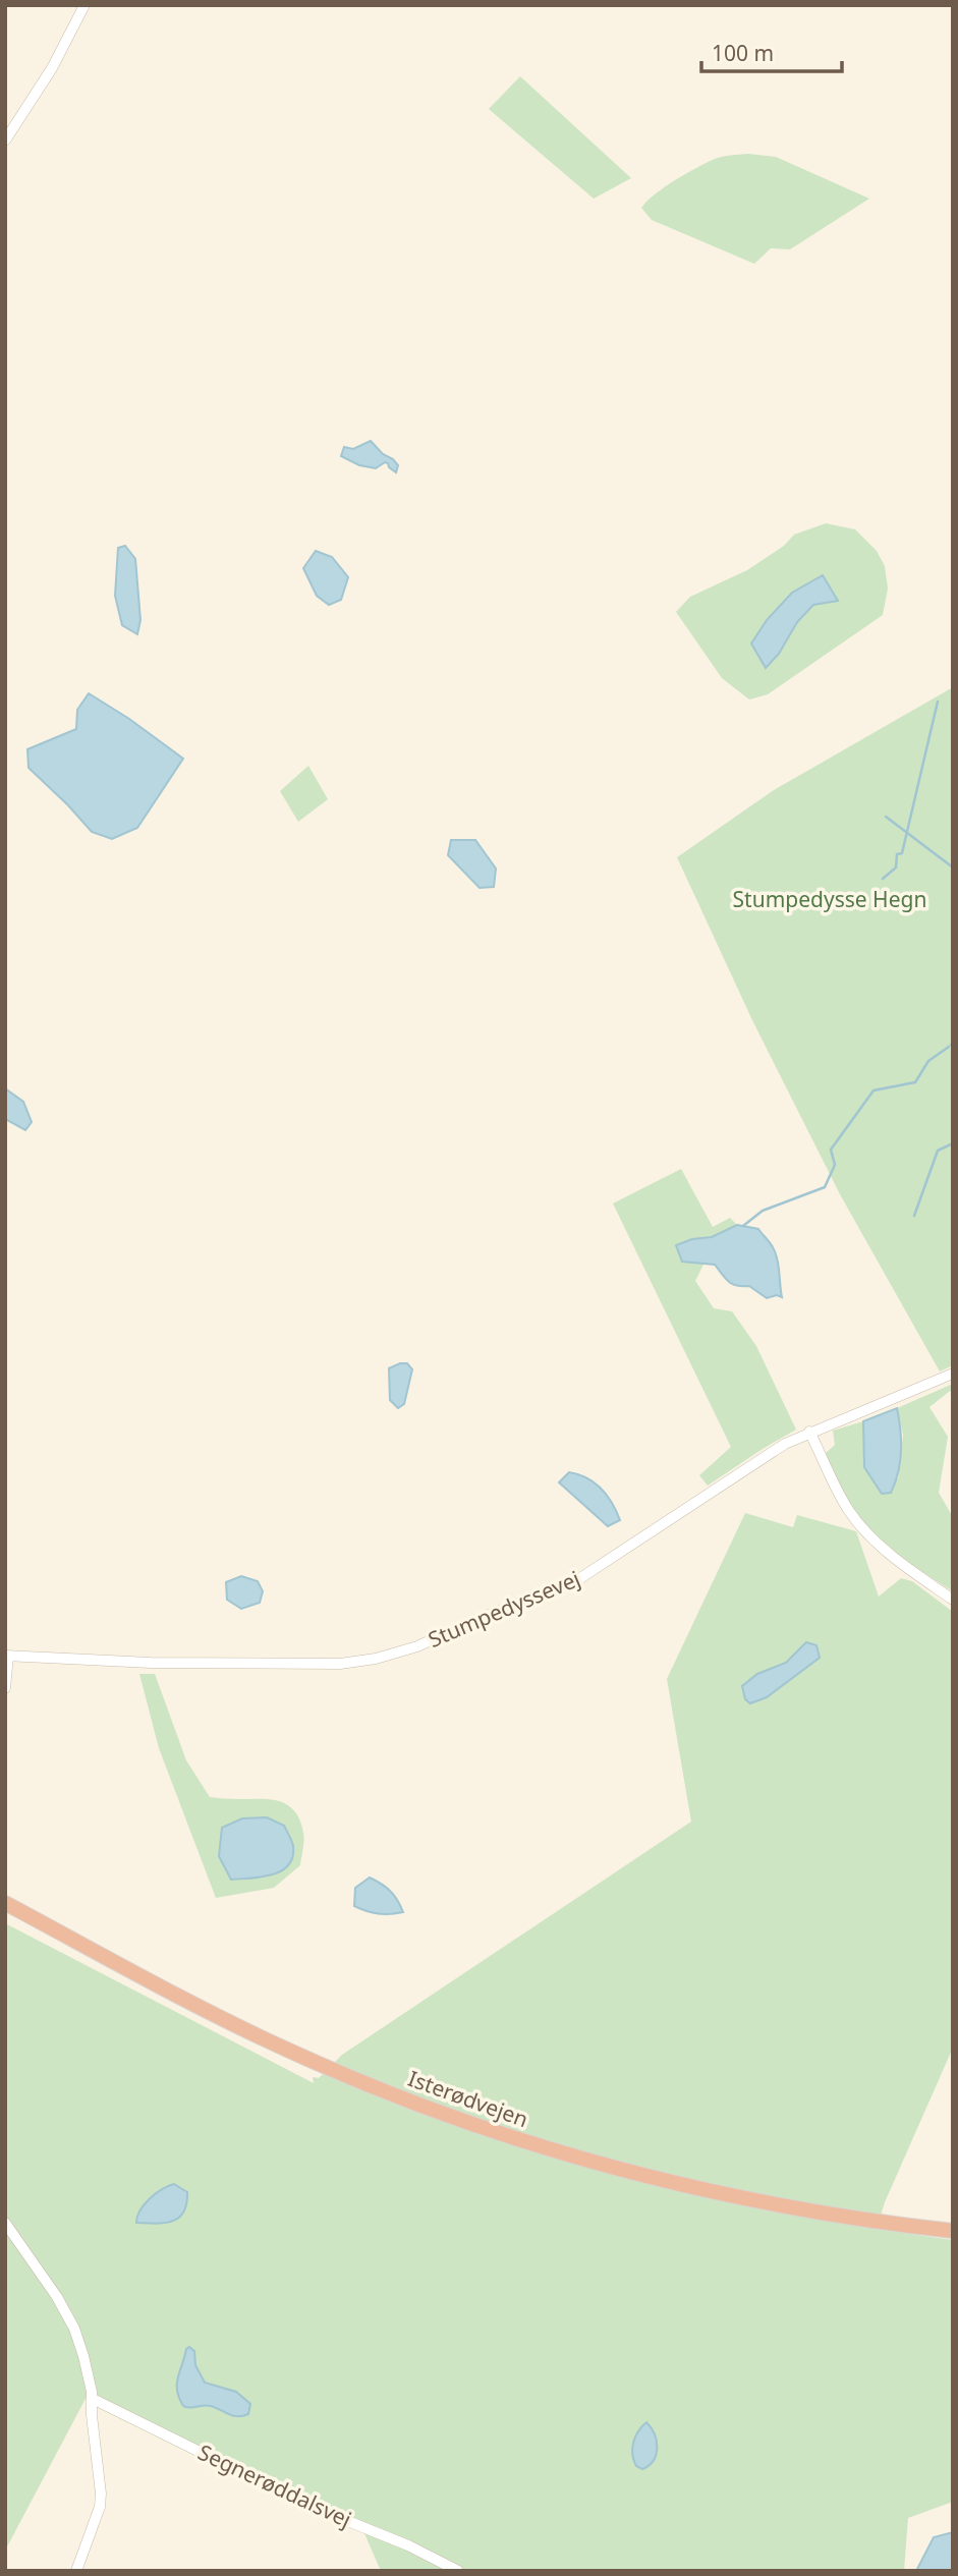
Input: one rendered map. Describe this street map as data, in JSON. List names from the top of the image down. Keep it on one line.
{"streets":{"highway":["Isterødvejen"],"street":["Stumpedyssevej","Segnerøddalsvej"]},"parks":["Stumpedysse Hegn"],"scale_bar":"100 m"}
